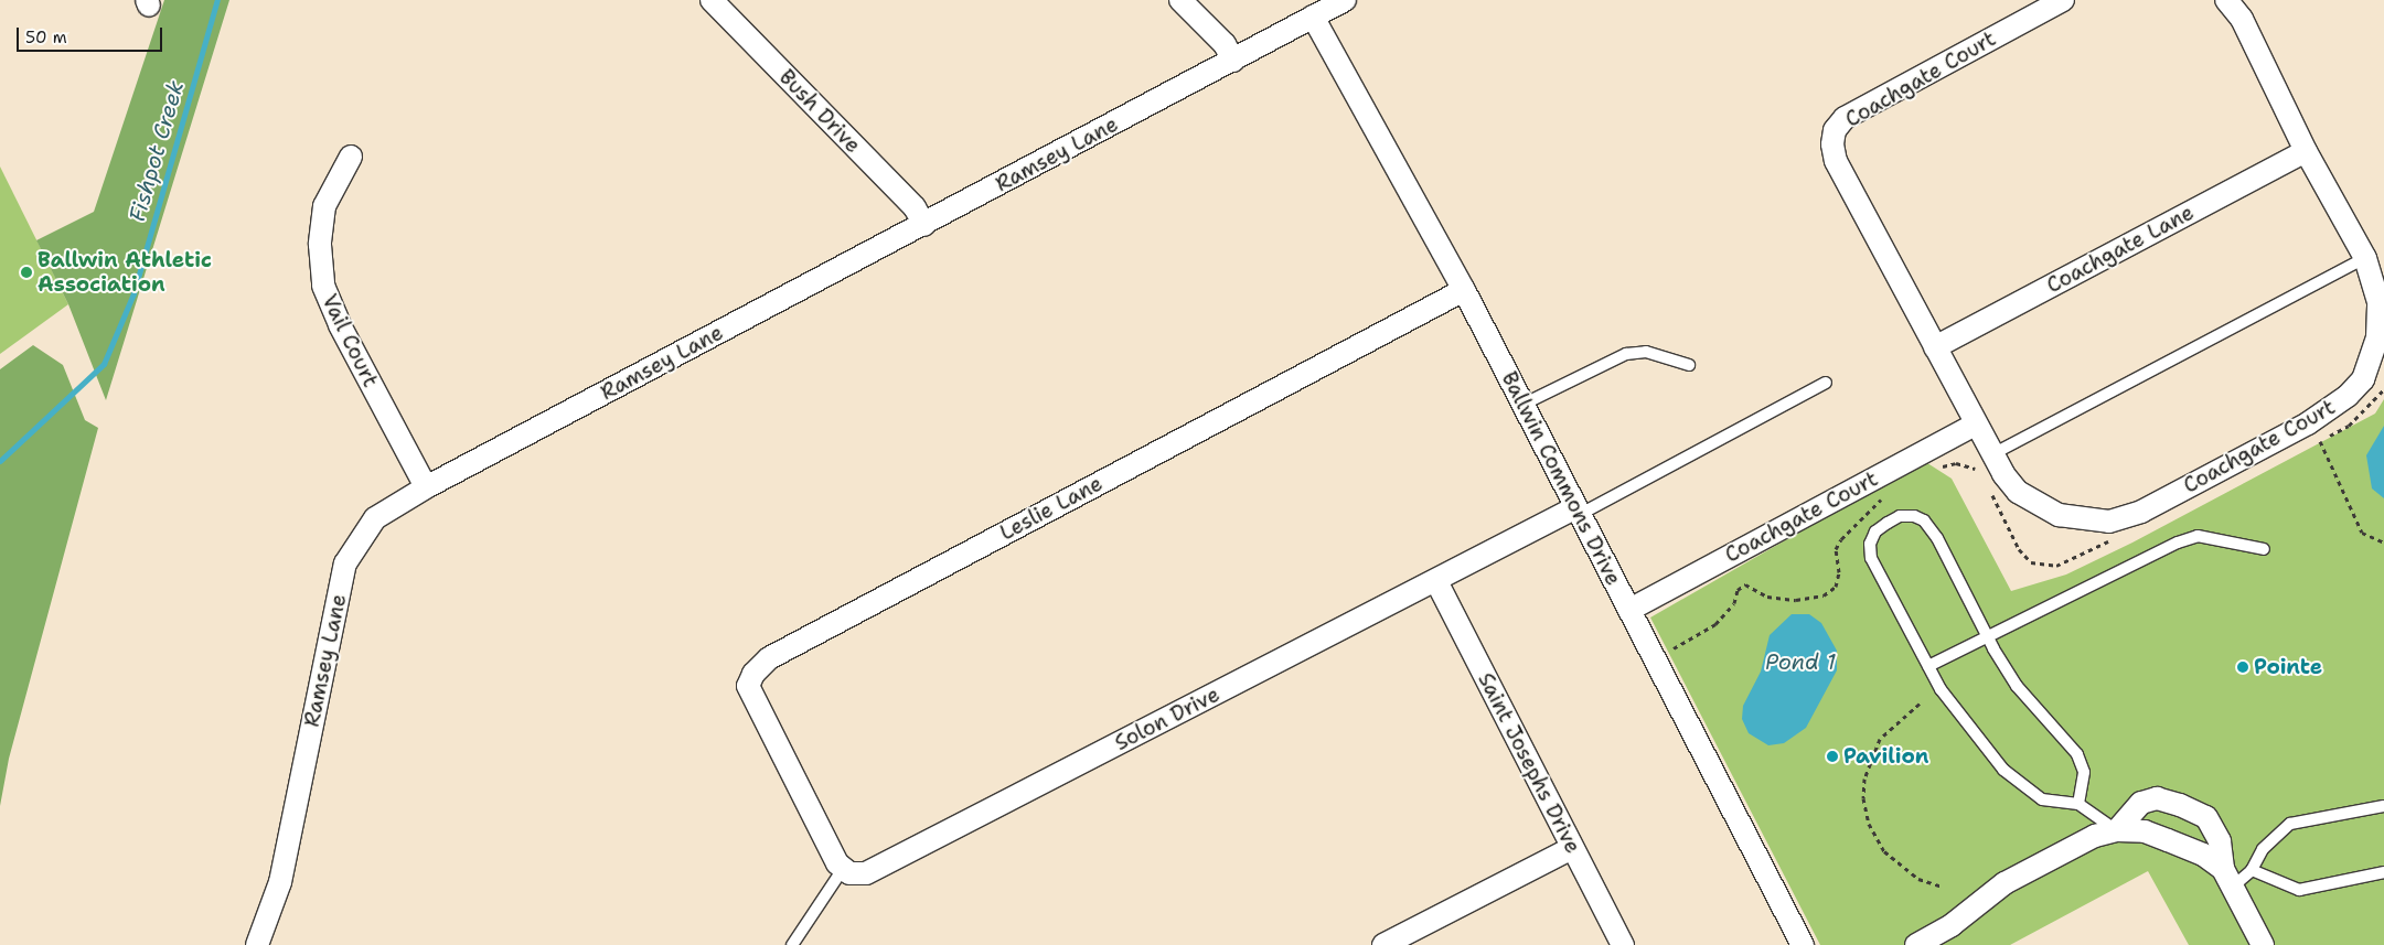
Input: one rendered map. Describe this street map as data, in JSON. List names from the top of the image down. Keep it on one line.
{"streets":{"street":["Coachgate Court","Bush Drive","Ramsey Lane","Coachgate Lane","Vail Court","Ballwin Commons Drive","Leslie Lane","Solon Drive","Saint Josephs Drive"]},"crossings":[["Coachgate Court","Coachgate Lane"],["Coachgate Court","Ballwin Commons Drive"],["Bush Drive","Ramsey Lane"],["Ramsey Lane","Vail Court"],["Ramsey Lane","Ballwin Commons Drive"],["Ballwin Commons Drive","Leslie Lane"],["Ballwin Commons Drive","Solon Drive"],["Leslie Lane","Solon Drive"],["Solon Drive","Saint Josephs Drive"]],"water":["Fishpot Creek","Pond 1"],"places":["Ballwin Athletic Association","Pointe","Pavilion"],"scale_bar":"50 m"}
